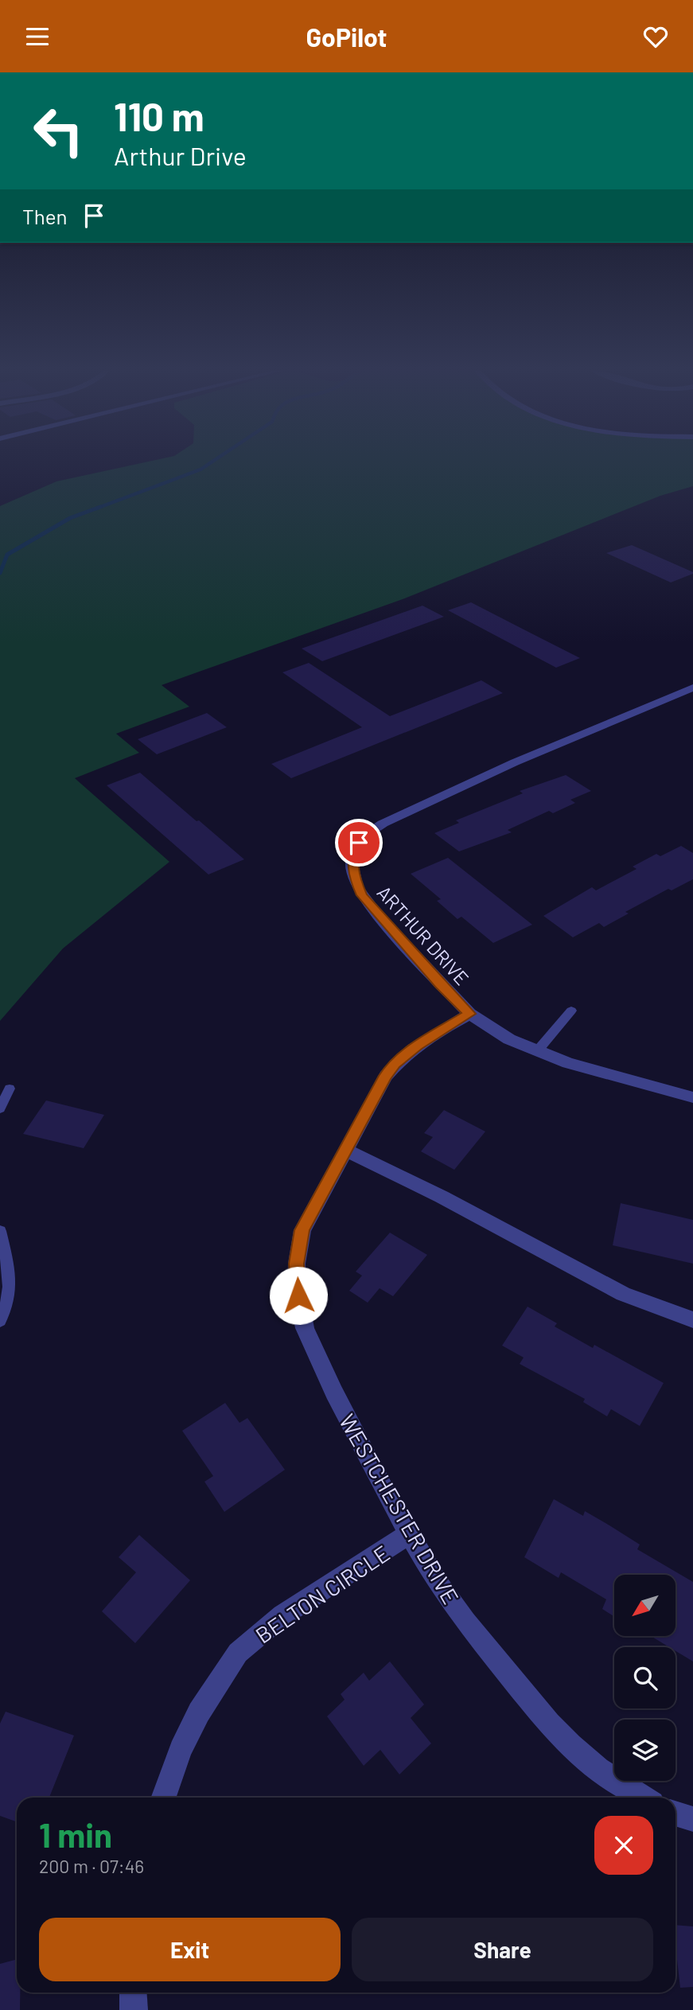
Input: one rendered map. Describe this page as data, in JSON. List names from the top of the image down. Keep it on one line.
{"streets":{"street":["ARTHUR DRIVE","WESTCHESTER DRIVE","BELTON CIRCLE"]},"crossings":[["ARTHUR DRIVE","WESTCHESTER DRIVE"],["WESTCHESTER DRIVE","BELTON CIRCLE"]],"north":"bottom left","page":{"header":"GoPilot","turn":["110 m","Arthur Drive"],"then":"Then","heading":["1 min","200 m · 07:46"],"buttons":["Exit","Share"]}}
